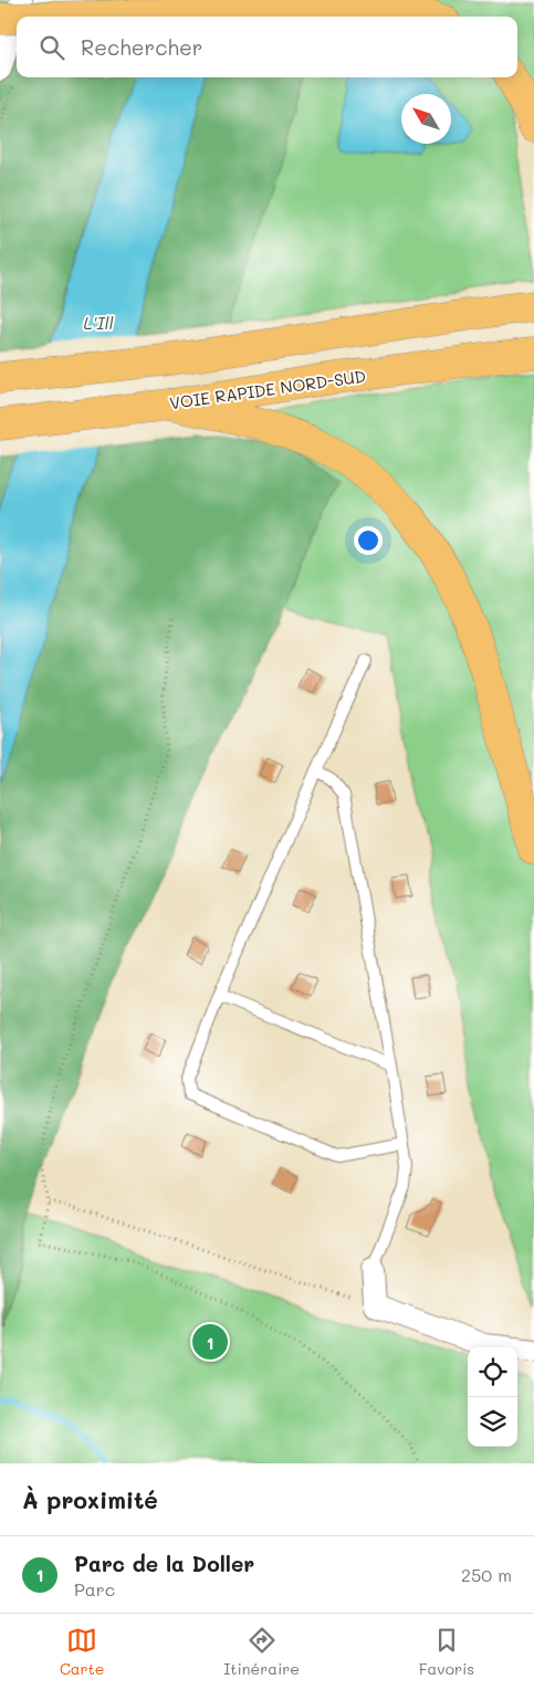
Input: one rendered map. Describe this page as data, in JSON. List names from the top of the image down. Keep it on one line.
{"streets":{"highway":["VOIE RAPIDE NORD-SUD"]},"water":["L'Ill"],"north":"top left","page":{"search":"Rechercher","pins":"1","heading":"À proximité","list":[{"mark":"1","name":"Parc de la Doller","note":"Parc","value":"250 m"}],"nav":["Carte","Itinéraire","Favoris"]}}
